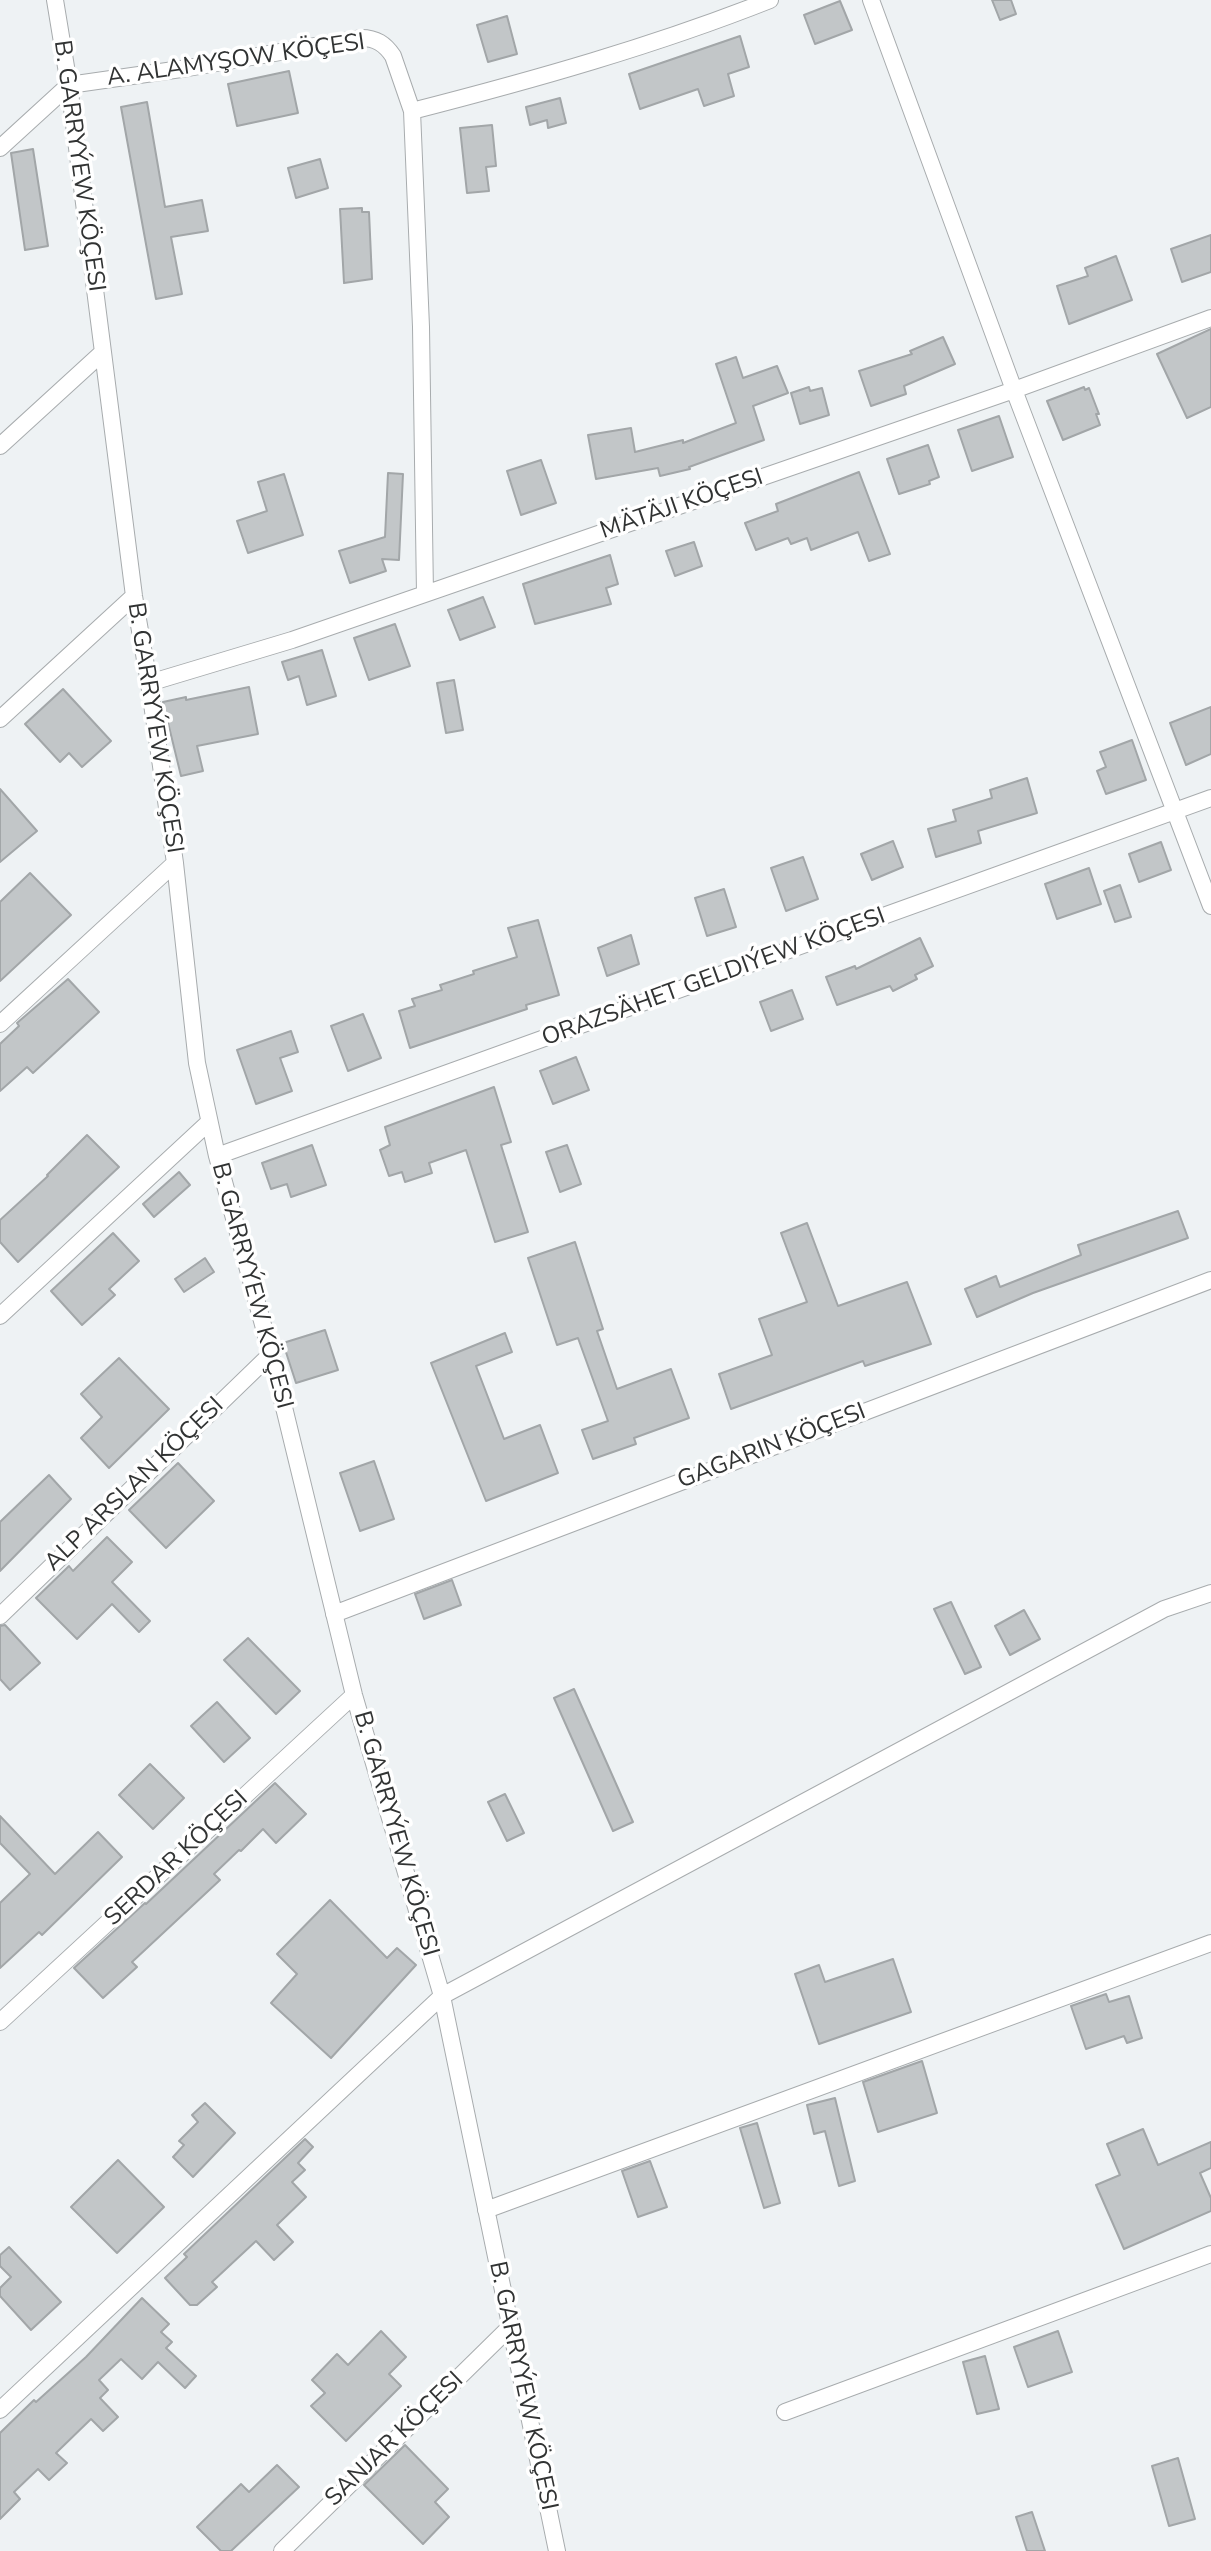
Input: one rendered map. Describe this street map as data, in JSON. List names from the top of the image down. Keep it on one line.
{"streets":{"street":["A. ALAMYŞOW KÖÇESI","B. GARRYÝEW KÖÇESI","MÄTÄJI KÖÇESI","ORAZSÄHET GELDIÝEW KÖÇESI","GAGARIN KÖÇESI","ALP ARSLAN KÖÇESI","SERDAR KÖÇESI","SANJAR KÖÇESI"]},"crossings":[["A. ALAMYŞOW KÖÇESI","B. GARRYÝEW KÖÇESI"],["A. ALAMYŞOW KÖÇESI","MÄTÄJI KÖÇESI"],["B. GARRYÝEW KÖÇESI","MÄTÄJI KÖÇESI"],["B. GARRYÝEW KÖÇESI","ORAZSÄHET GELDIÝEW KÖÇESI"],["B. GARRYÝEW KÖÇESI","GAGARIN KÖÇESI"],["B. GARRYÝEW KÖÇESI","ALP ARSLAN KÖÇESI"],["B. GARRYÝEW KÖÇESI","SERDAR KÖÇESI"],["B. GARRYÝEW KÖÇESI","SANJAR KÖÇESI"]]}
